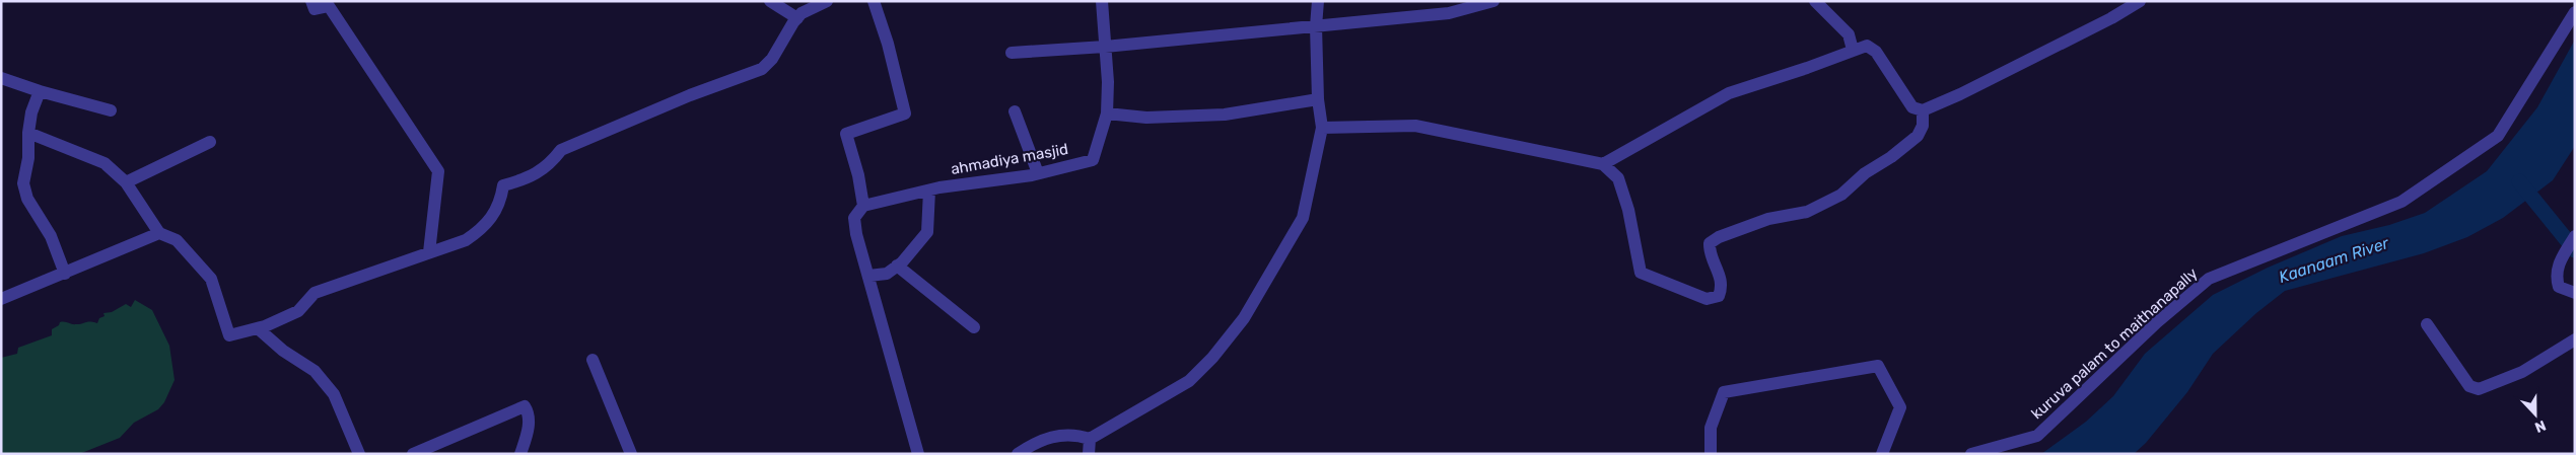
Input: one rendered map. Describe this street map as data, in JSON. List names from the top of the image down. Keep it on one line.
{"streets":{"street":["ahmadiya masjid","kuruva palam to maithanapally"]},"water":["Kaanaam River"],"north":"bottom"}
